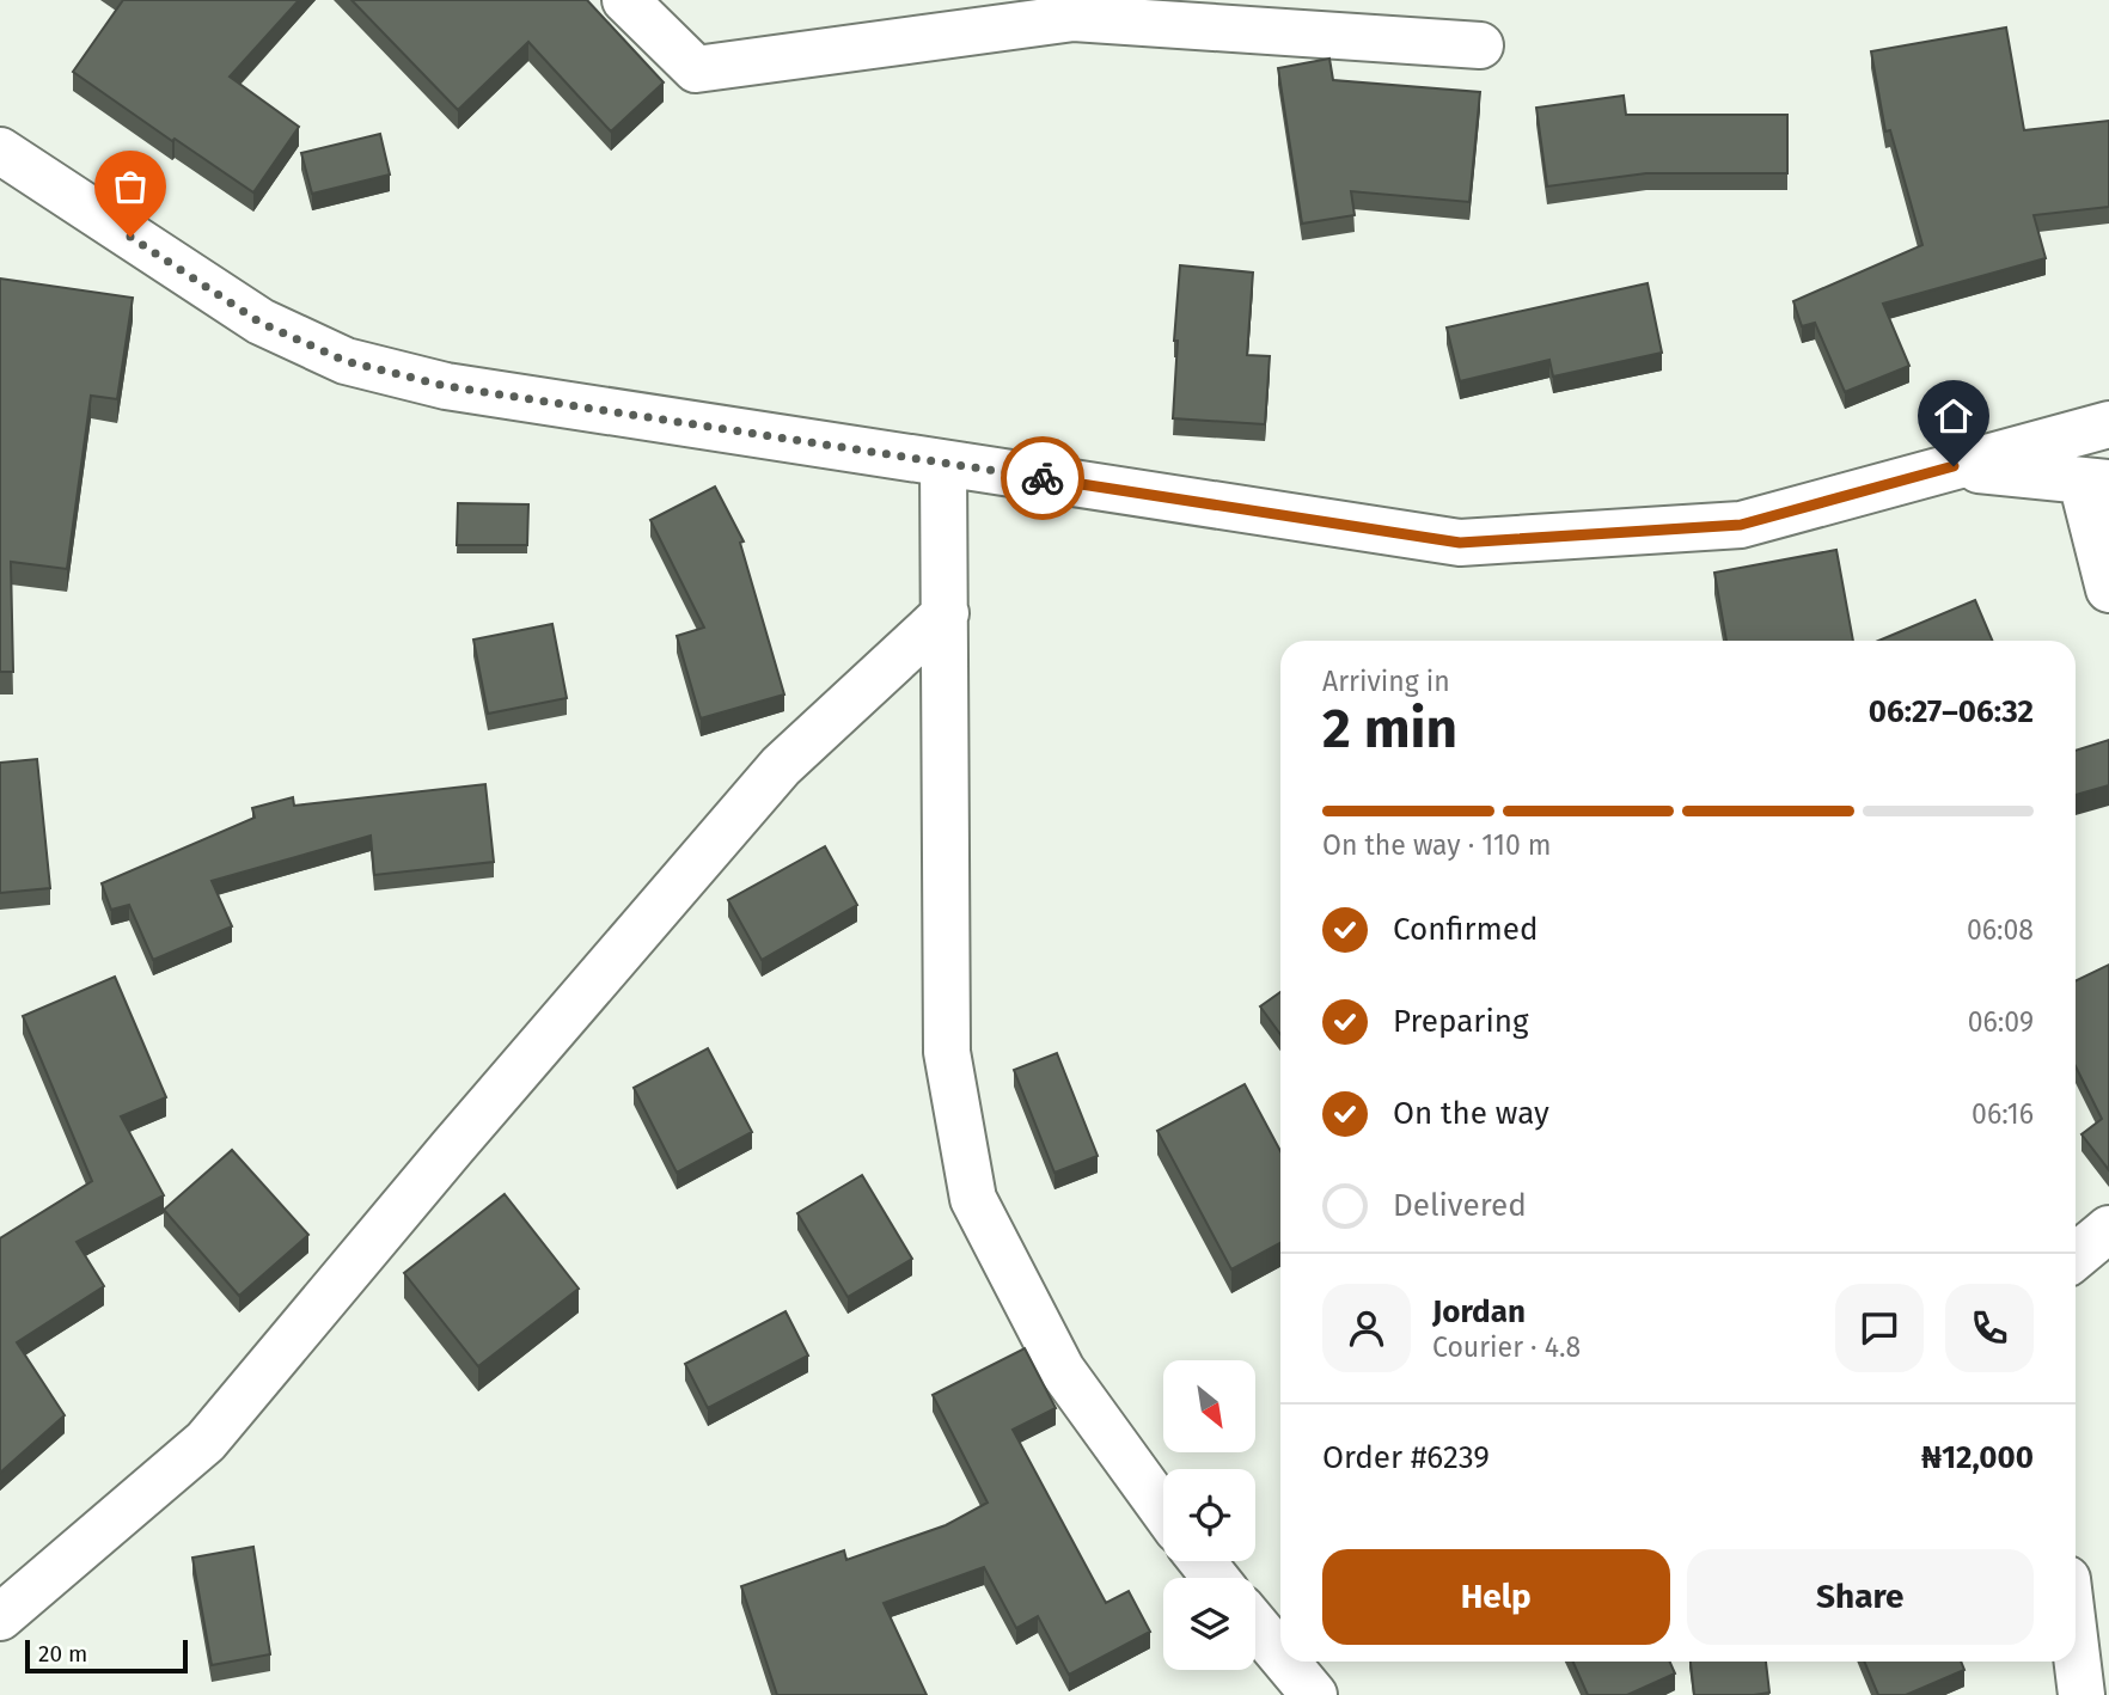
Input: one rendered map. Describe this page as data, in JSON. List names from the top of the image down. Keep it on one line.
{"scale_bar":"20 m","north":"bottom right","page":{"heading":["2 min","Arriving in","06:27–06:32"],"panel":["Jordan","Courier · 4.8","Order #6239","₦12,000"],"bar":"On the way · 110 m","list":[["Confirmed","06:08"],["Preparing","06:09"],["On the way","06:16"],"Delivered"],"buttons":["Help","Share"],"scale":"20 m"}}
